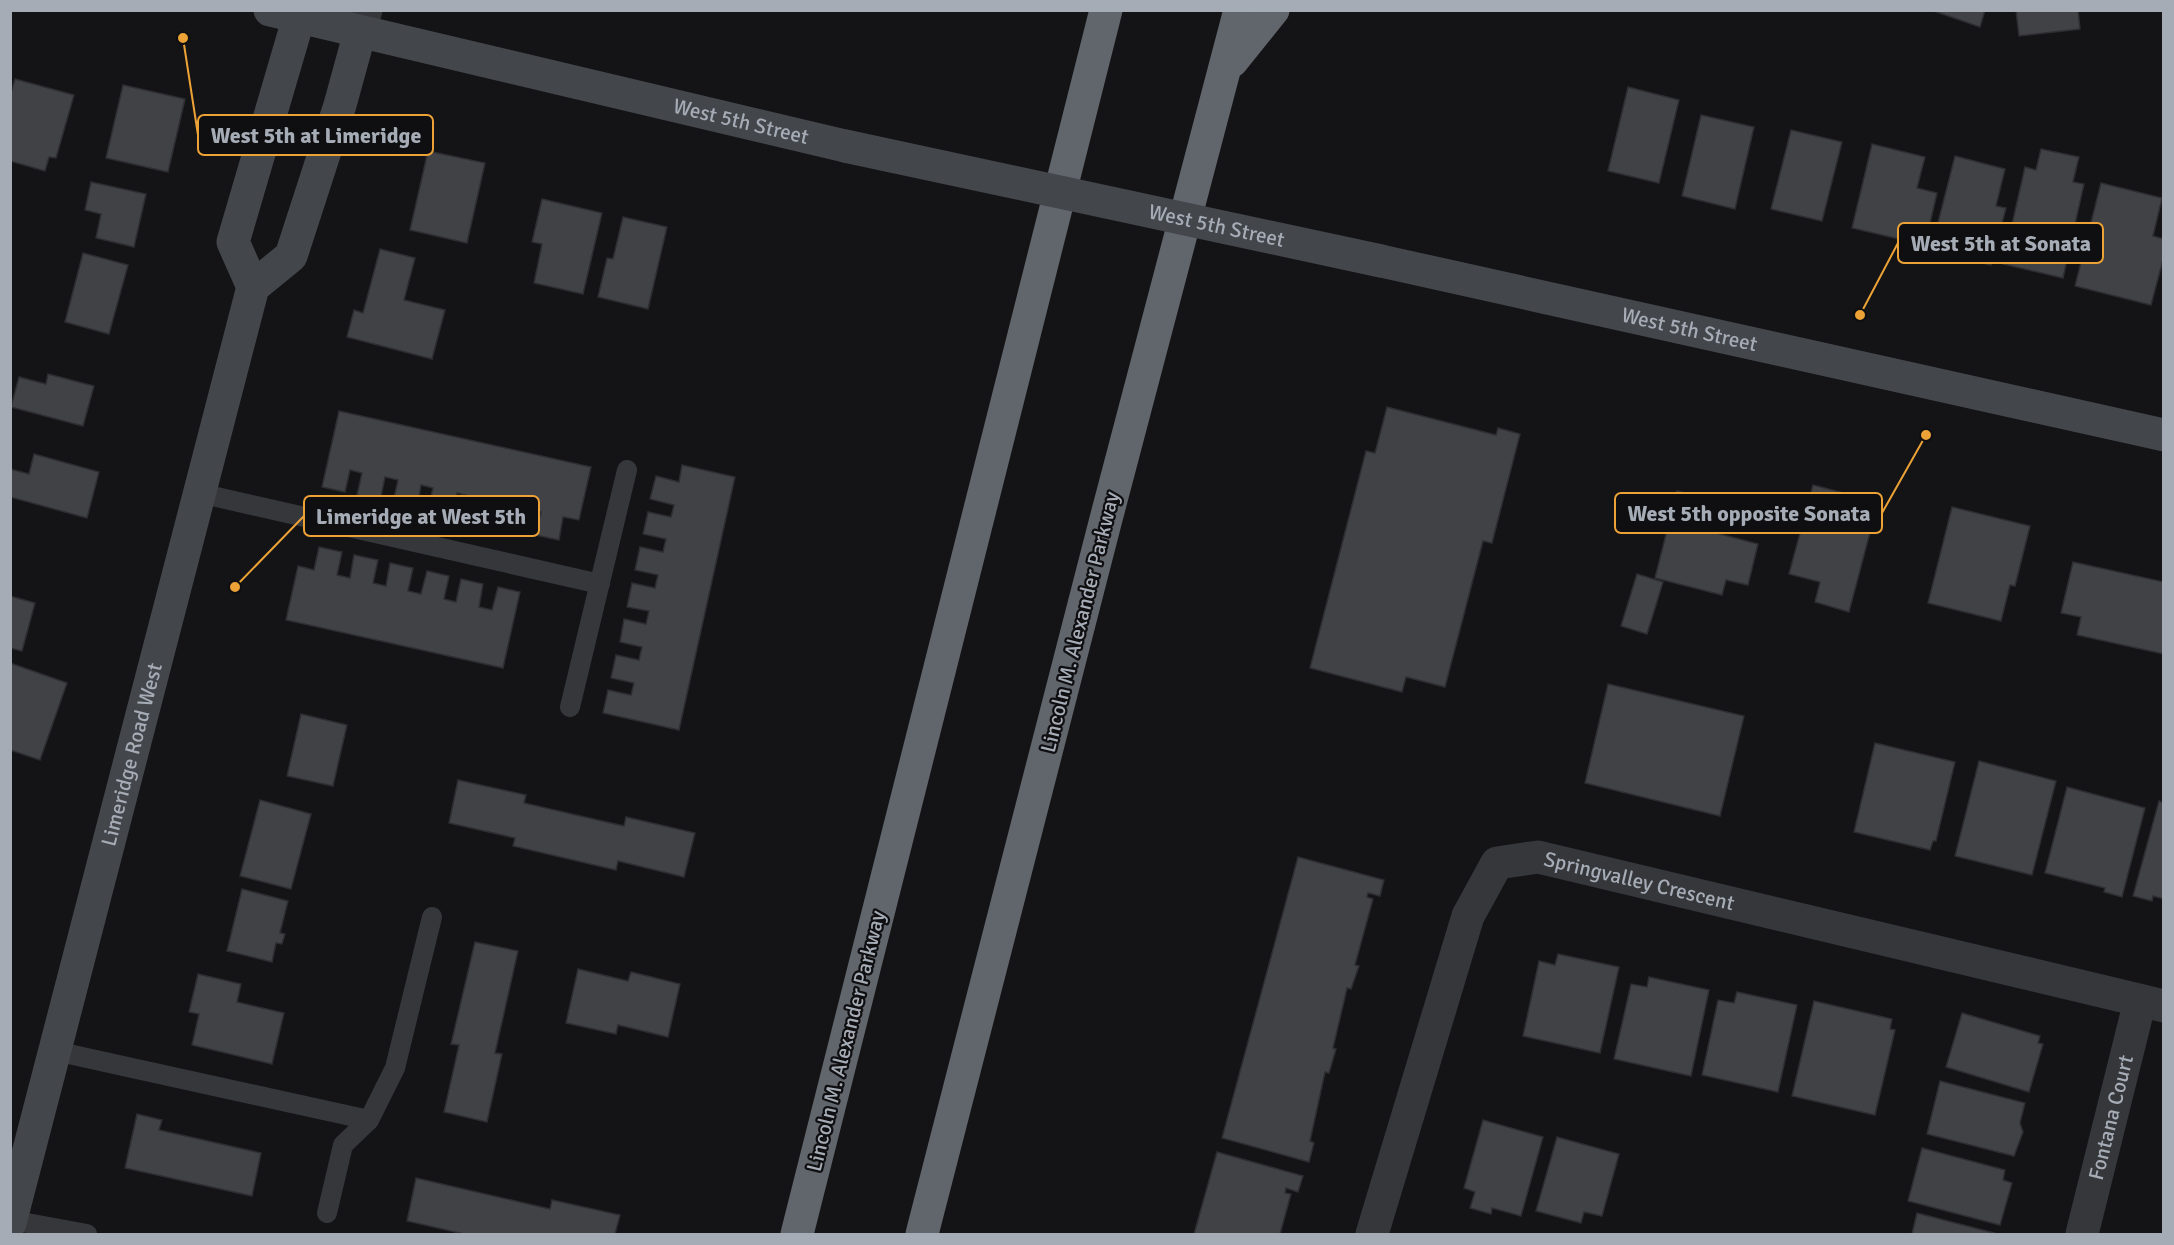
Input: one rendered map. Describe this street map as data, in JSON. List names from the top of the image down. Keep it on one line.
{"streets":{"highway":["Lincoln M. Alexander Parkway"],"street":["West 5th Street","Limeridge Road West","Springvalley Crescent","Fontana Court"]},"crossings":[["Springvalley Crescent","Fontana Court"]],"places":["West 5th at Limeridge","West 5th at Sonata","West 5th opposite Sonata","Limeridge at West 5th"]}
